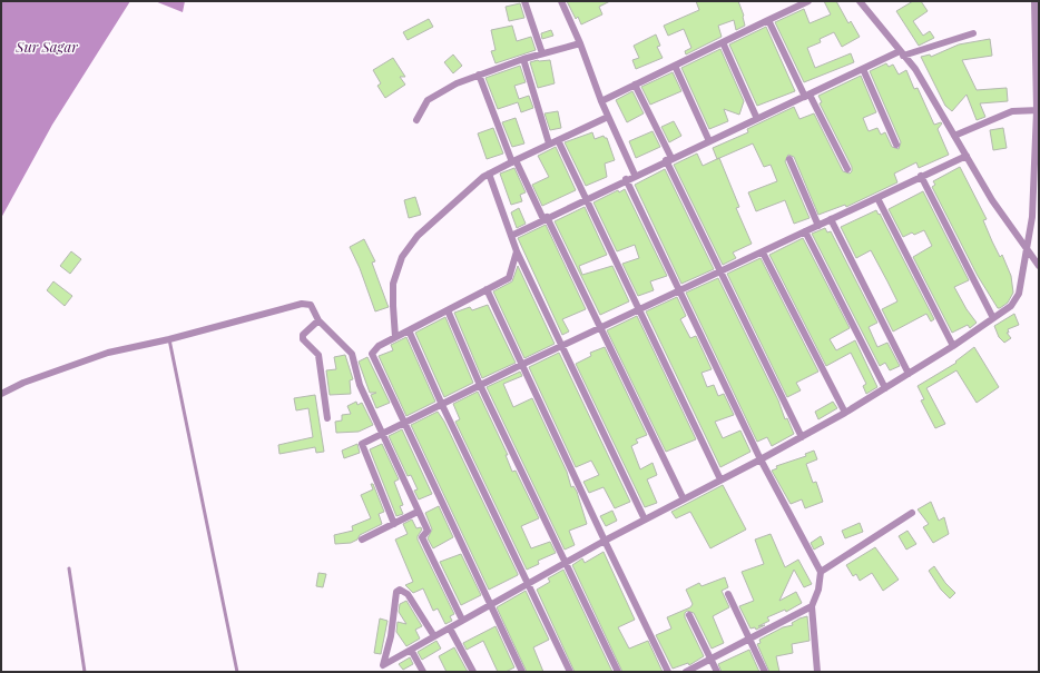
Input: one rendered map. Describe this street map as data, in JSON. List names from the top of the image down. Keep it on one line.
{"water":["Sur Sagar"]}
